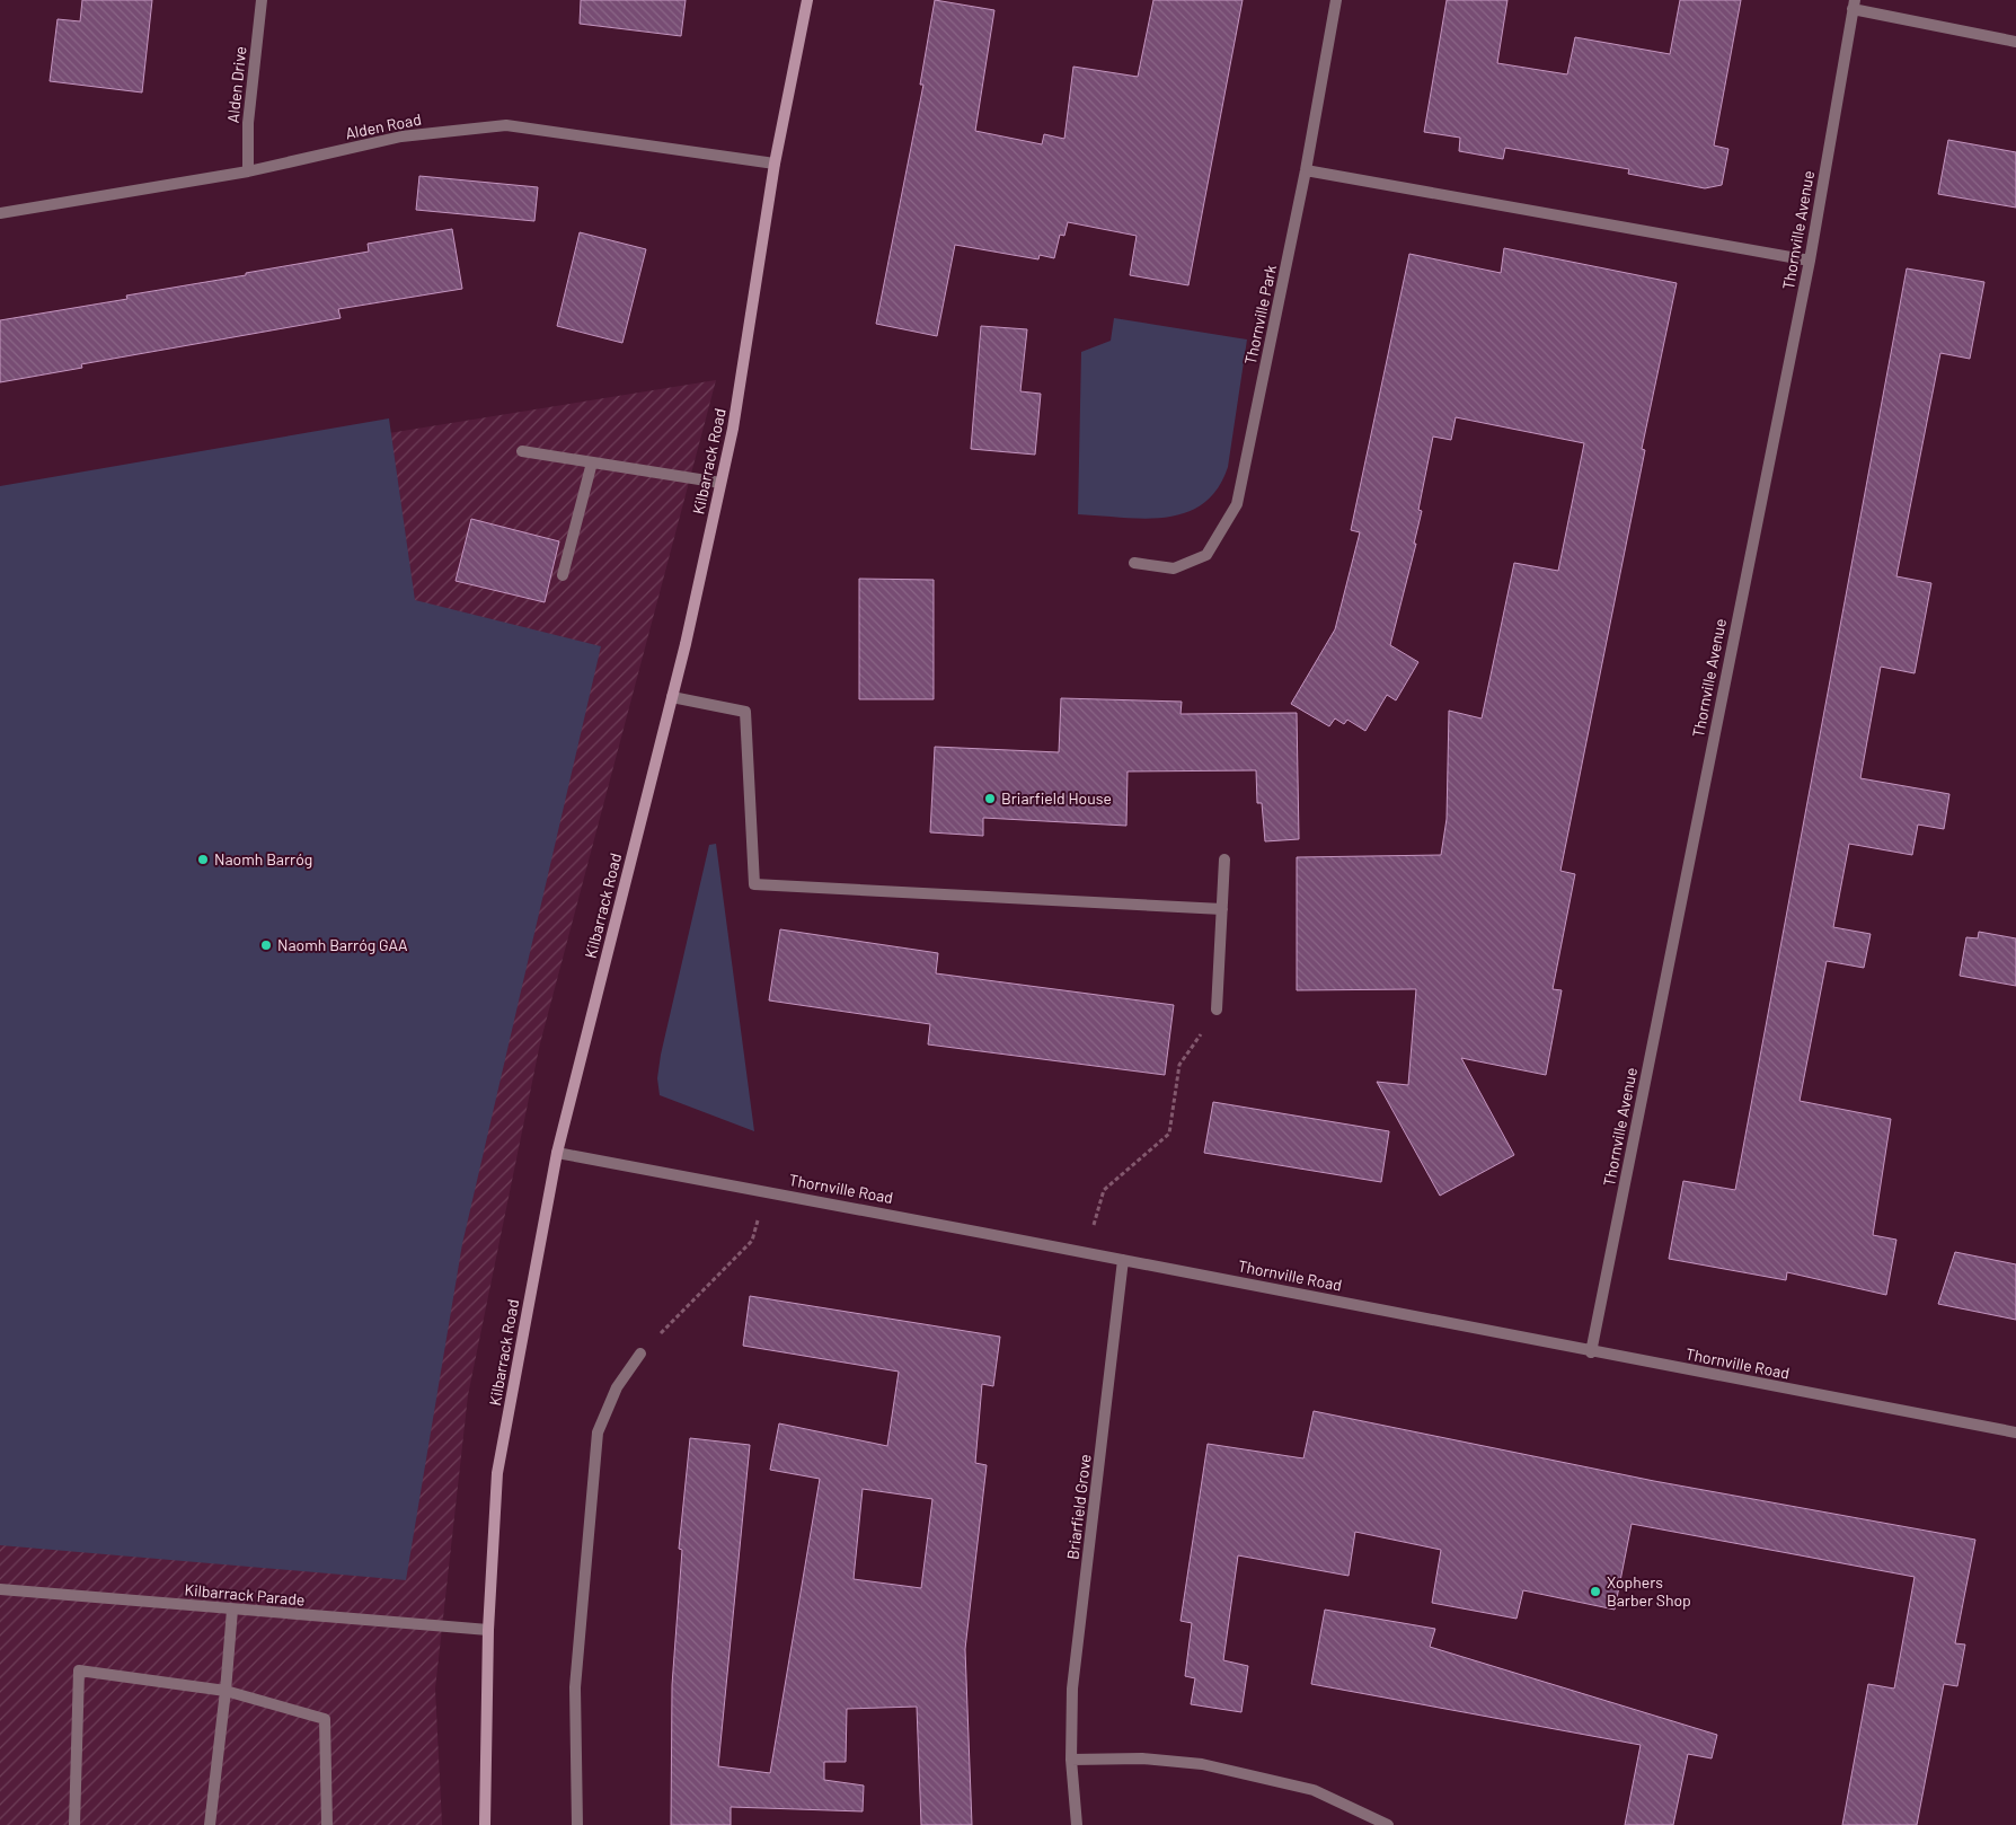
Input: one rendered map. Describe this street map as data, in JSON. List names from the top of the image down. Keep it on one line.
{"streets":{"main road":["Kilbarrack Road"],"street":["Alden Drive","Alden Road","Thornville Avenue","Thornville Park","Thornville Road","Briarfield Grove","Kilbarrack Parade"]},"crossings":[["Alden Drive","Alden Road"],["Alden Road","Kilbarrack Road"],["Thornville Avenue","Thornville Road"],["Kilbarrack Road","Thornville Road"],["Kilbarrack Road","Kilbarrack Parade"],["Thornville Road","Briarfield Grove"]],"places":["Briarfield House","Naomh Barróg","Naomh Barróg GAA","Xophers Barber Shop"]}
